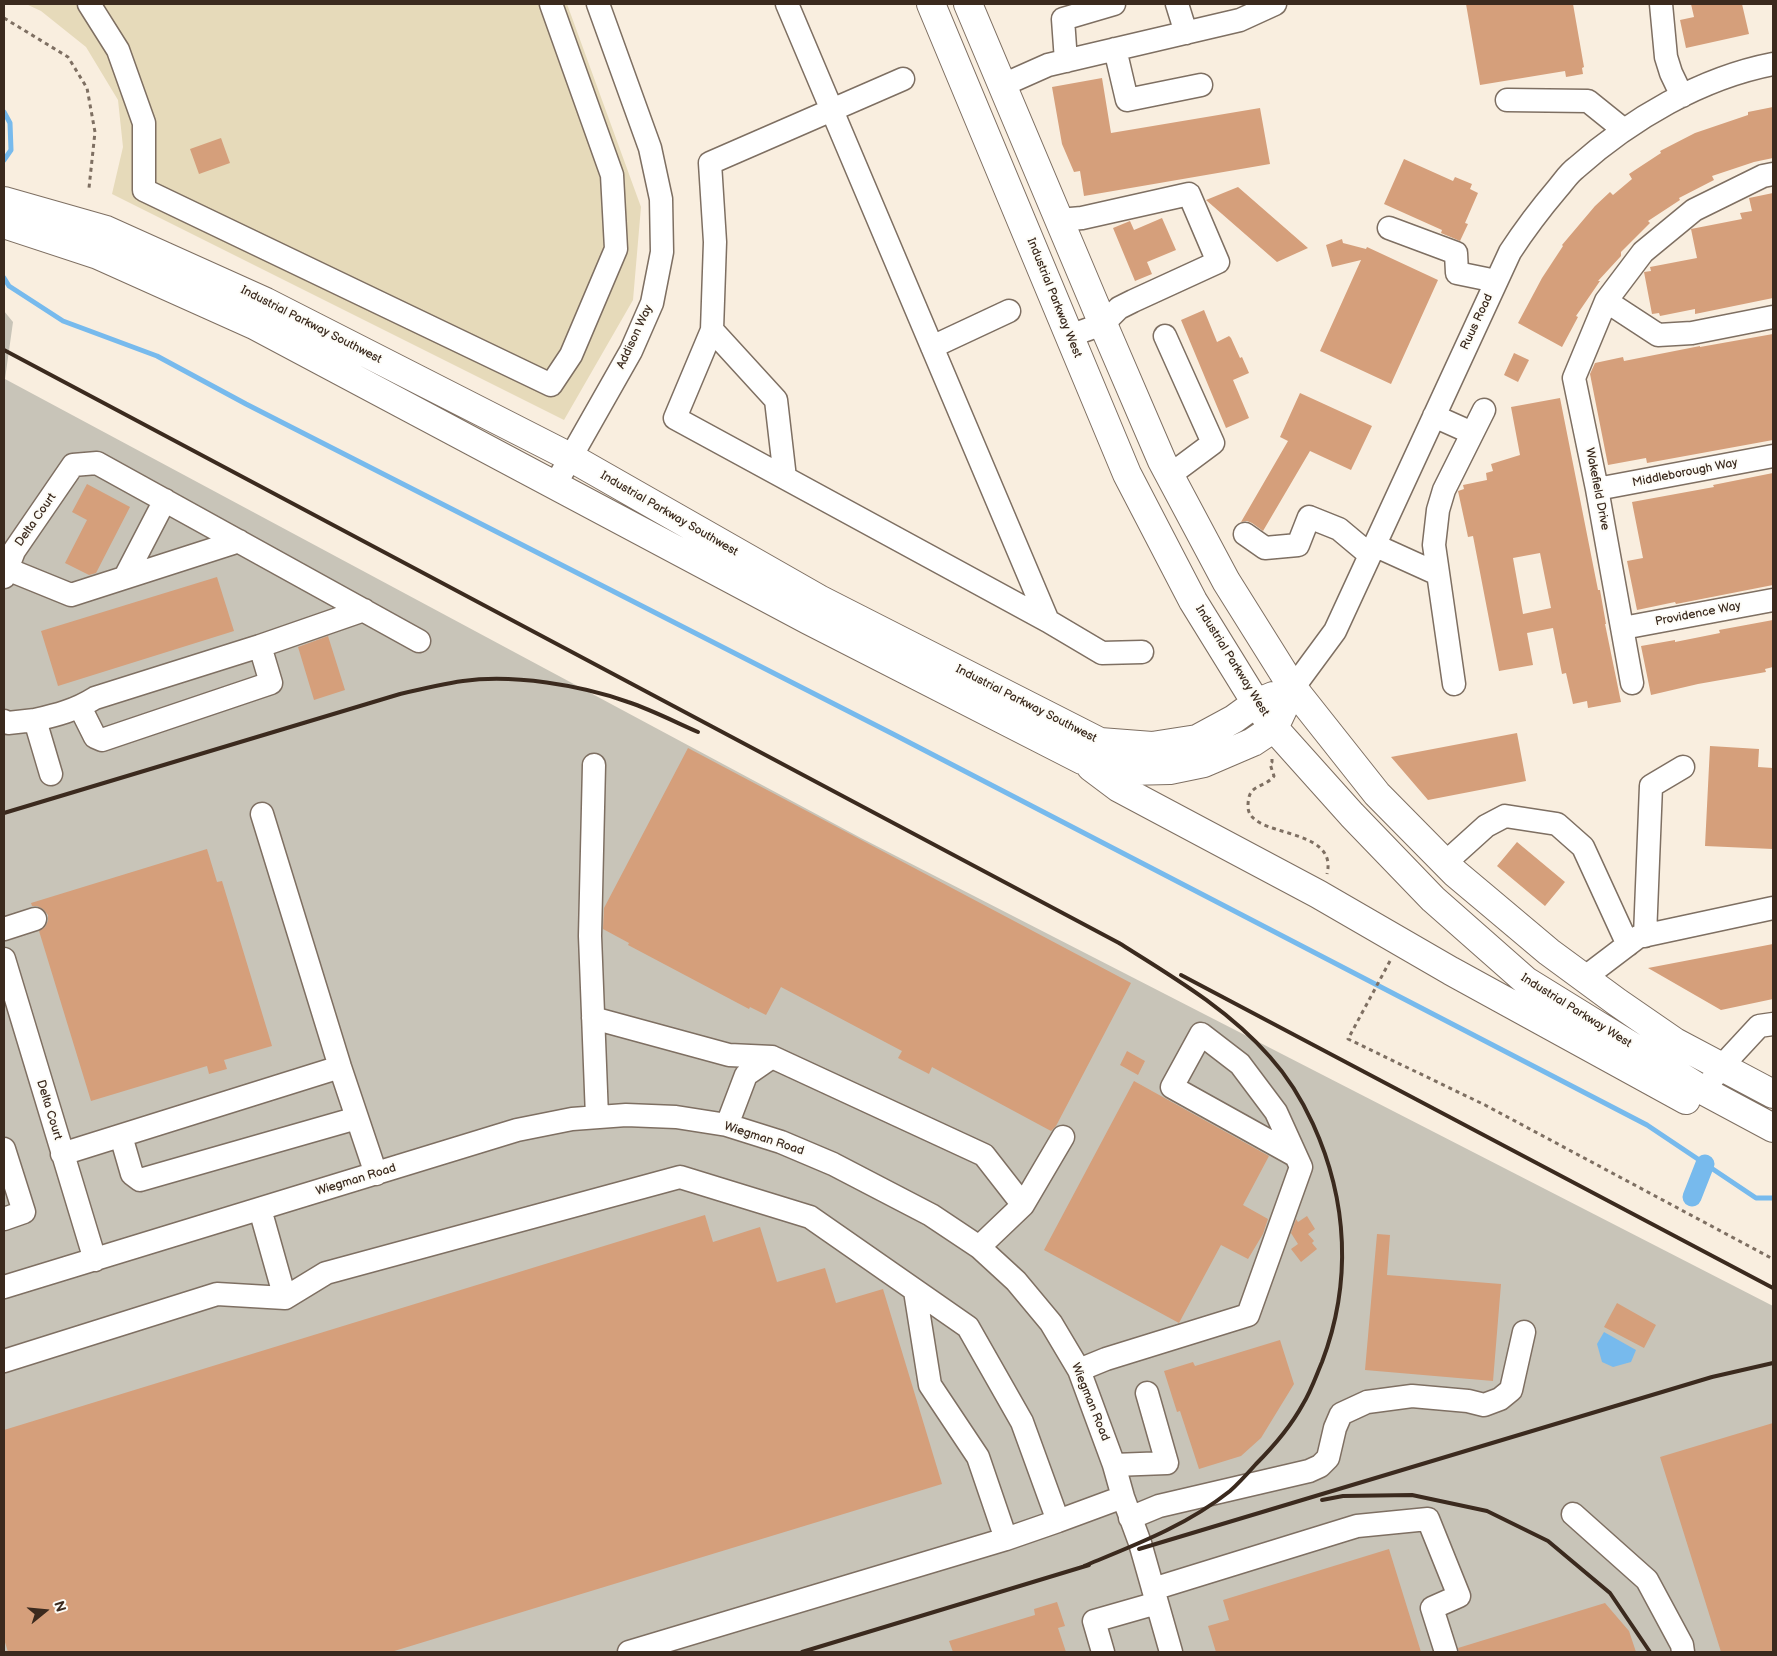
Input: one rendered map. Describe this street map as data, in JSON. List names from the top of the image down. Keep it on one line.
{"streets":{"main road":["Industrial Parkway West","Industrial Parkway Southwest"],"street":["Ruus Road","Addison Way","Middleborough Way","Wakefield Drive","Delta Court","Providence Way","Wiegman Road"]},"crossings":[["Industrial Parkway West","Industrial Parkway Southwest"],["Ruus Road","Industrial Parkway Southwest"],["Industrial Parkway Southwest","Addison Way"],["Middleborough Way","Wakefield Drive"],["Wakefield Drive","Providence Way"],["Delta Court","Wiegman Road"]],"north":"right"}
